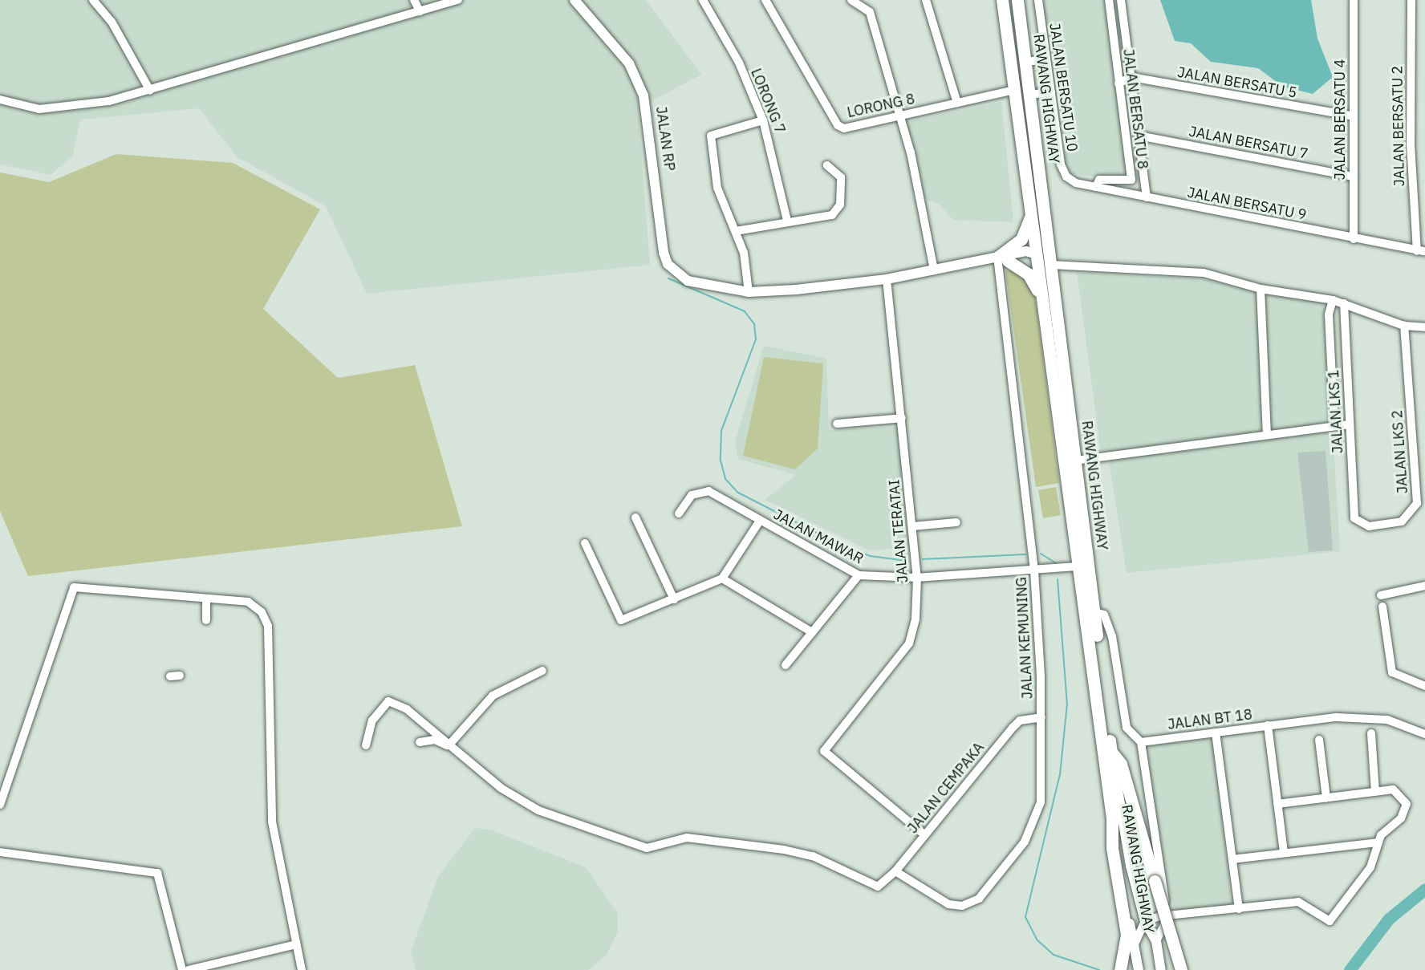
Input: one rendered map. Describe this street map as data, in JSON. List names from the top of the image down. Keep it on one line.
{"streets":{"main road":["RAWANG HIGHWAY"],"street":["JALAN BERSATU 5","JALAN BERSATU 10","LORONG 7","LORONG 8","JALAN BERSATU 8","JALAN BERSATU 4","JALAN BERSATU 2","JALAN RP","JALAN BERSATU 7","JALAN BERSATU 9","JALAN LKS 1","JALAN LKS 2","JALAN TERATAI","JALAN MAWAR","JALAN KEMUNING","JALAN BT 18","JALAN CEMPAKA"]},"crossings":[["JALAN BERSATU 5","JALAN BERSATU 4"],["JALAN BERSATU 10","JALAN BERSATU 9"],["RAWANG HIGHWAY","LORONG 8"],["RAWANG HIGHWAY","JALAN MAWAR"],["JALAN BERSATU 8","JALAN BERSATU 9"],["JALAN BERSATU 4","JALAN BERSATU 7"],["JALAN BERSATU 4","JALAN BERSATU 9"],["JALAN BERSATU 2","JALAN BERSATU 9"],["JALAN LKS 1","JALAN LKS 2"],["JALAN TERATAI","JALAN MAWAR"],["JALAN TERATAI","JALAN CEMPAKA"],["JALAN MAWAR","JALAN KEMUNING"],["JALAN KEMUNING","JALAN CEMPAKA"]]}
